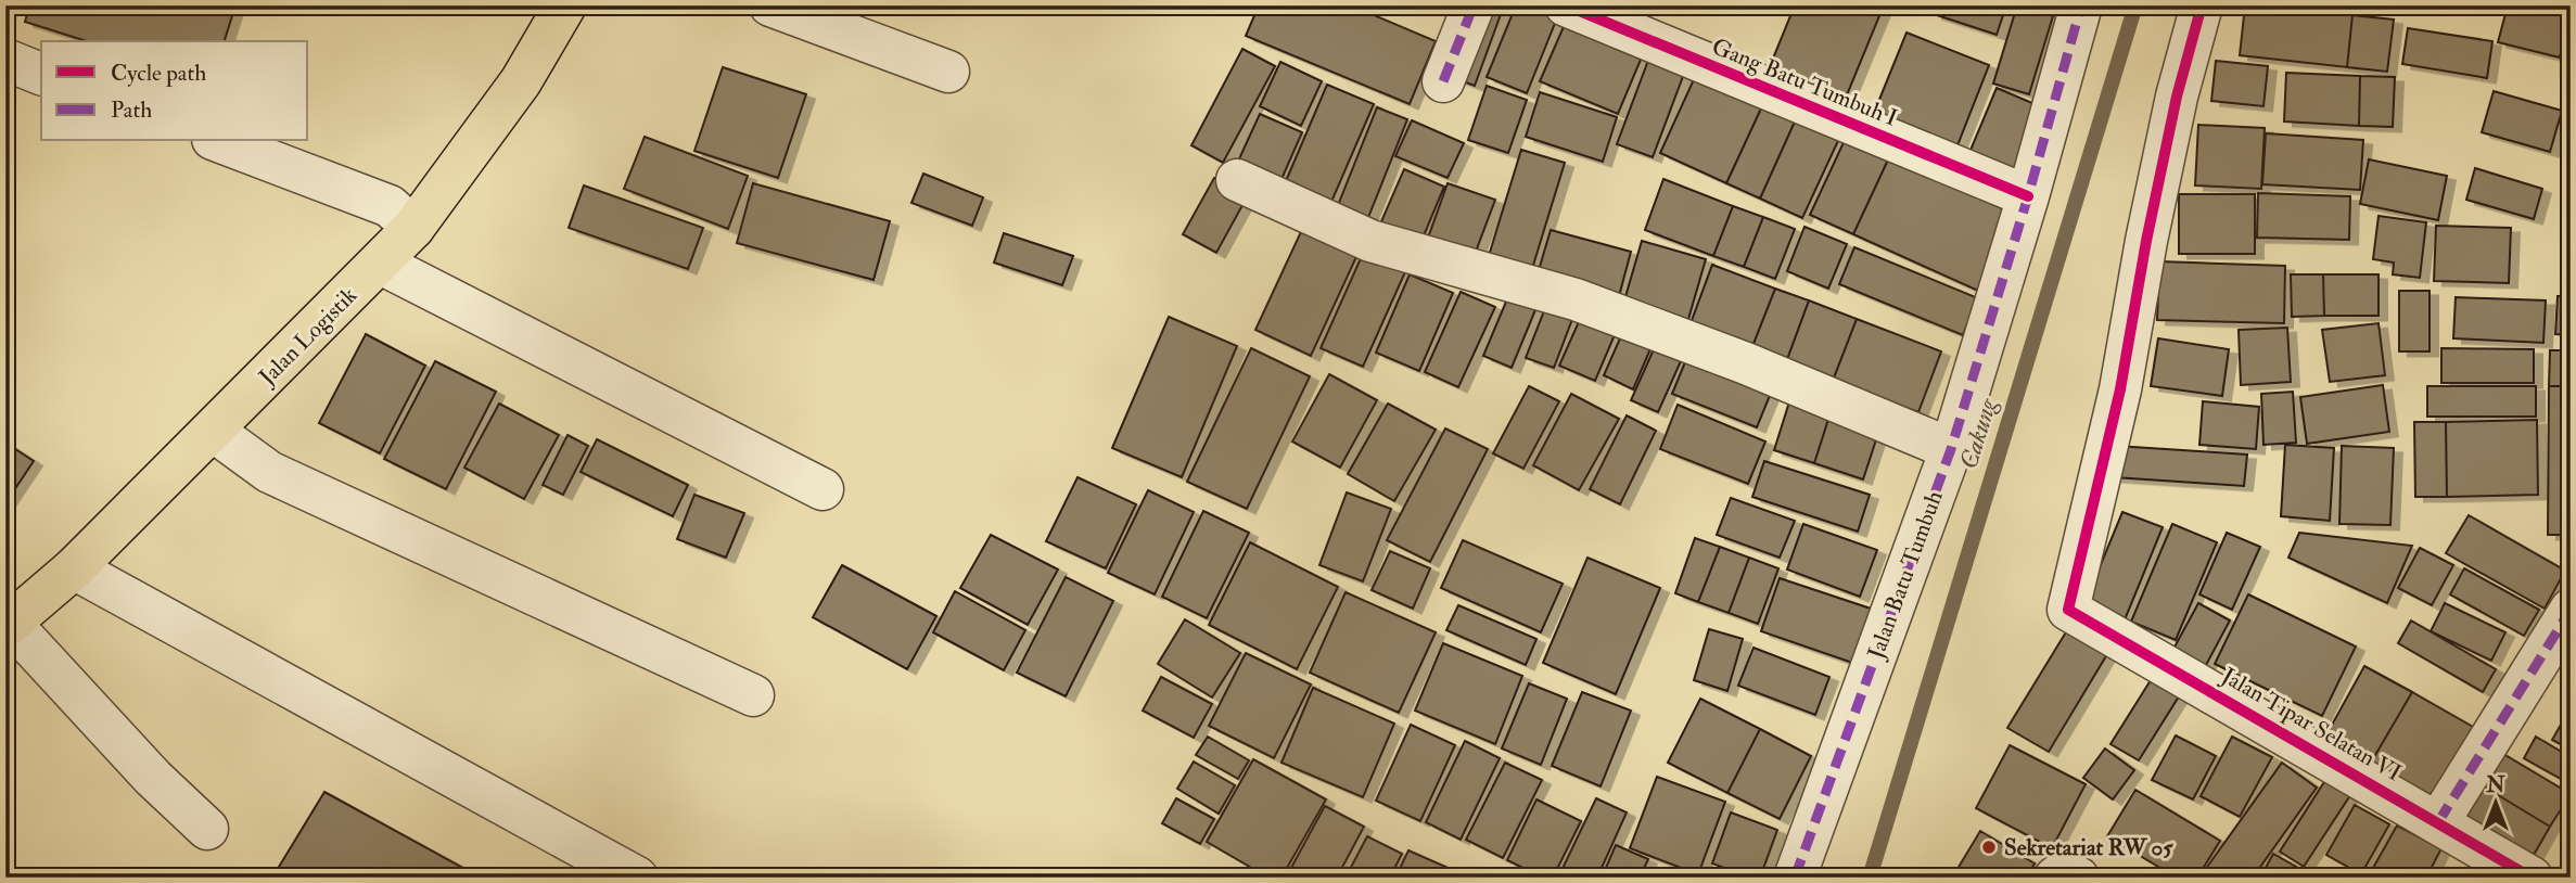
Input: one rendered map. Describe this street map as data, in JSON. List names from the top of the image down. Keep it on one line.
{"streets":{"main road":["Jalan Logistik"],"street":["Gang Batu Tumbuh I","Jalan Batu Tumbuh","Jalan Tipar Selatan VI"]},"crossings":[["Gang Batu Tumbuh I","Jalan Batu Tumbuh"]],"water":["Cakung"],"places":["Sekretariat RW 05"],"legend":["Cycle path","Path"],"north":"top"}
